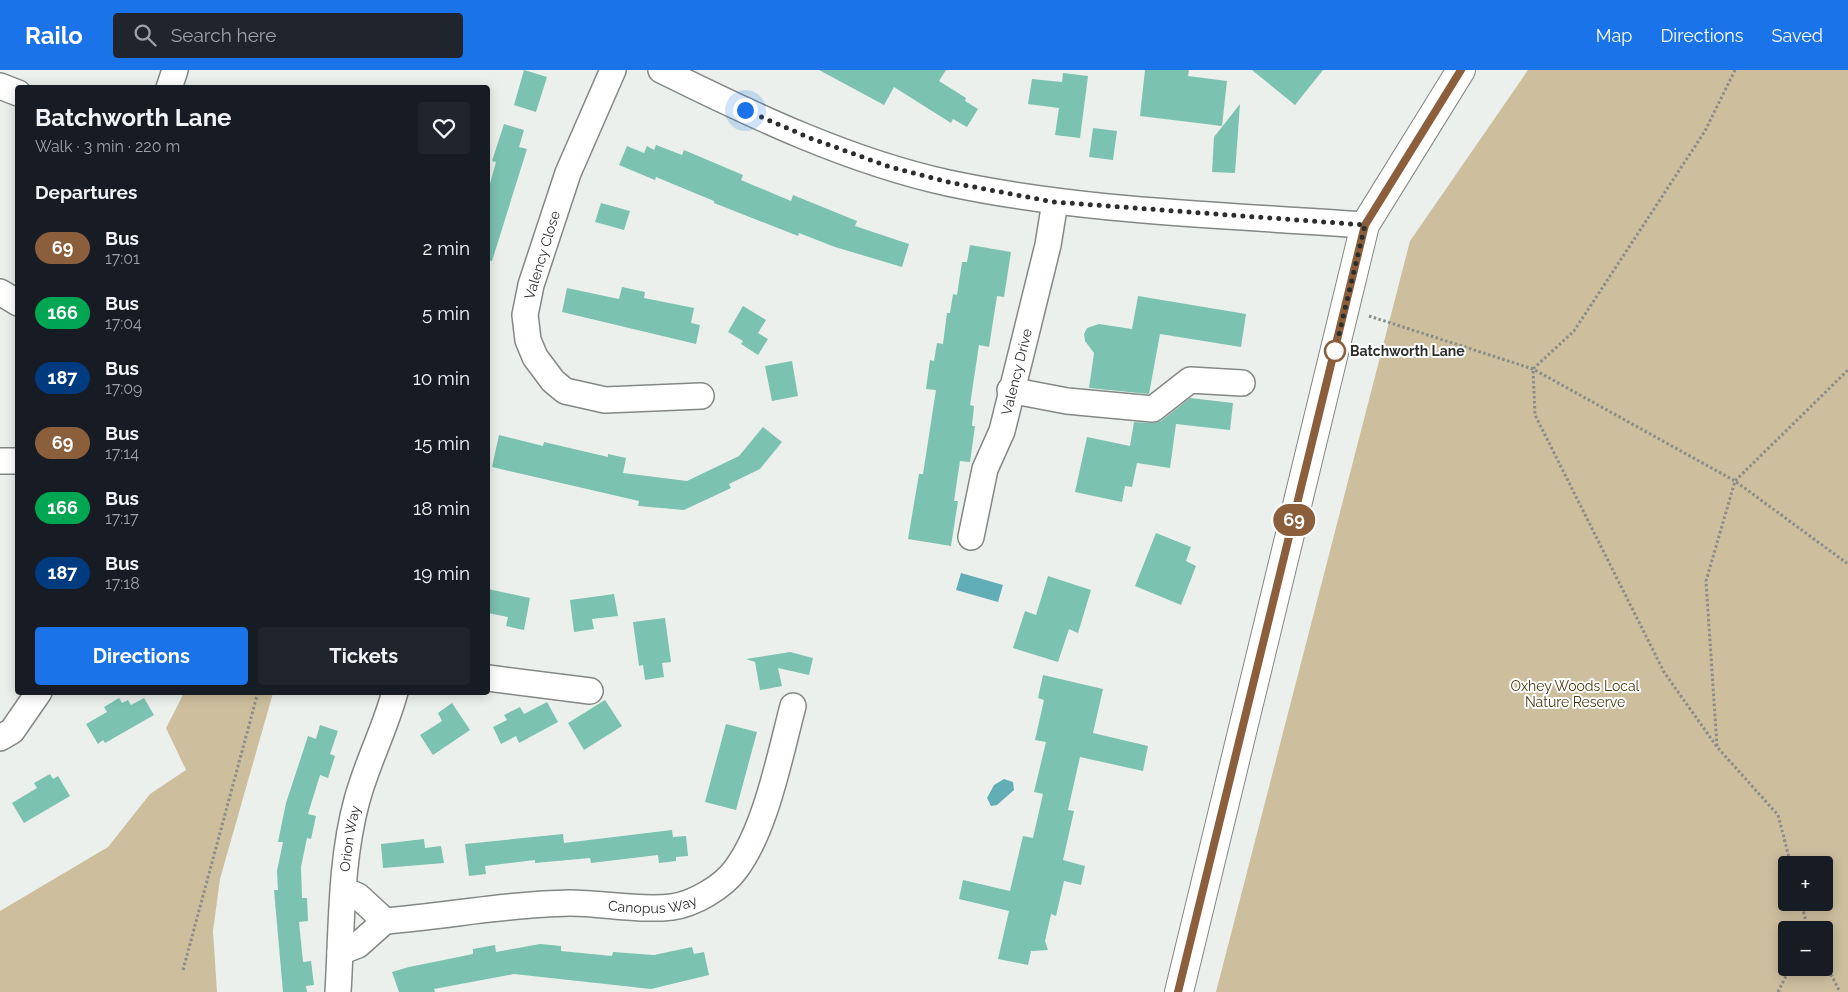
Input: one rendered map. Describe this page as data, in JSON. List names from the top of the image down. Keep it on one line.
{"streets":{"street":["Valency Close","Valency Drive","Orion Way","Canopus Way"]},"parks":["Oxhey Woods Local Nature Reserve"],"places":["Batchworth Lane"],"lines":["bus line 69"],"page":{"header":"Railo","search":"Search here","nav":["Map","Directions","Saved"],"on_map":"69","heading":[["Batchworth Lane","Walk · 3 min · 220 m"],"Departures"],"list":[{"mark":"69","name":"Bus","note":"17:01","value":"2 min"},{"mark":"166","name":"Bus","note":"17:04","value":"5 min"},{"mark":"187","name":"Bus","note":"17:09","value":"10 min"},{"mark":"69","name":"Bus","note":"17:14","value":"15 min"},{"mark":"166","name":"Bus","note":"17:17","value":"18 min"},{"mark":"187","name":"Bus","note":"17:18","value":"19 min"}],"buttons":["Directions","Tickets"],"map_buttons":["+","−"]}}
